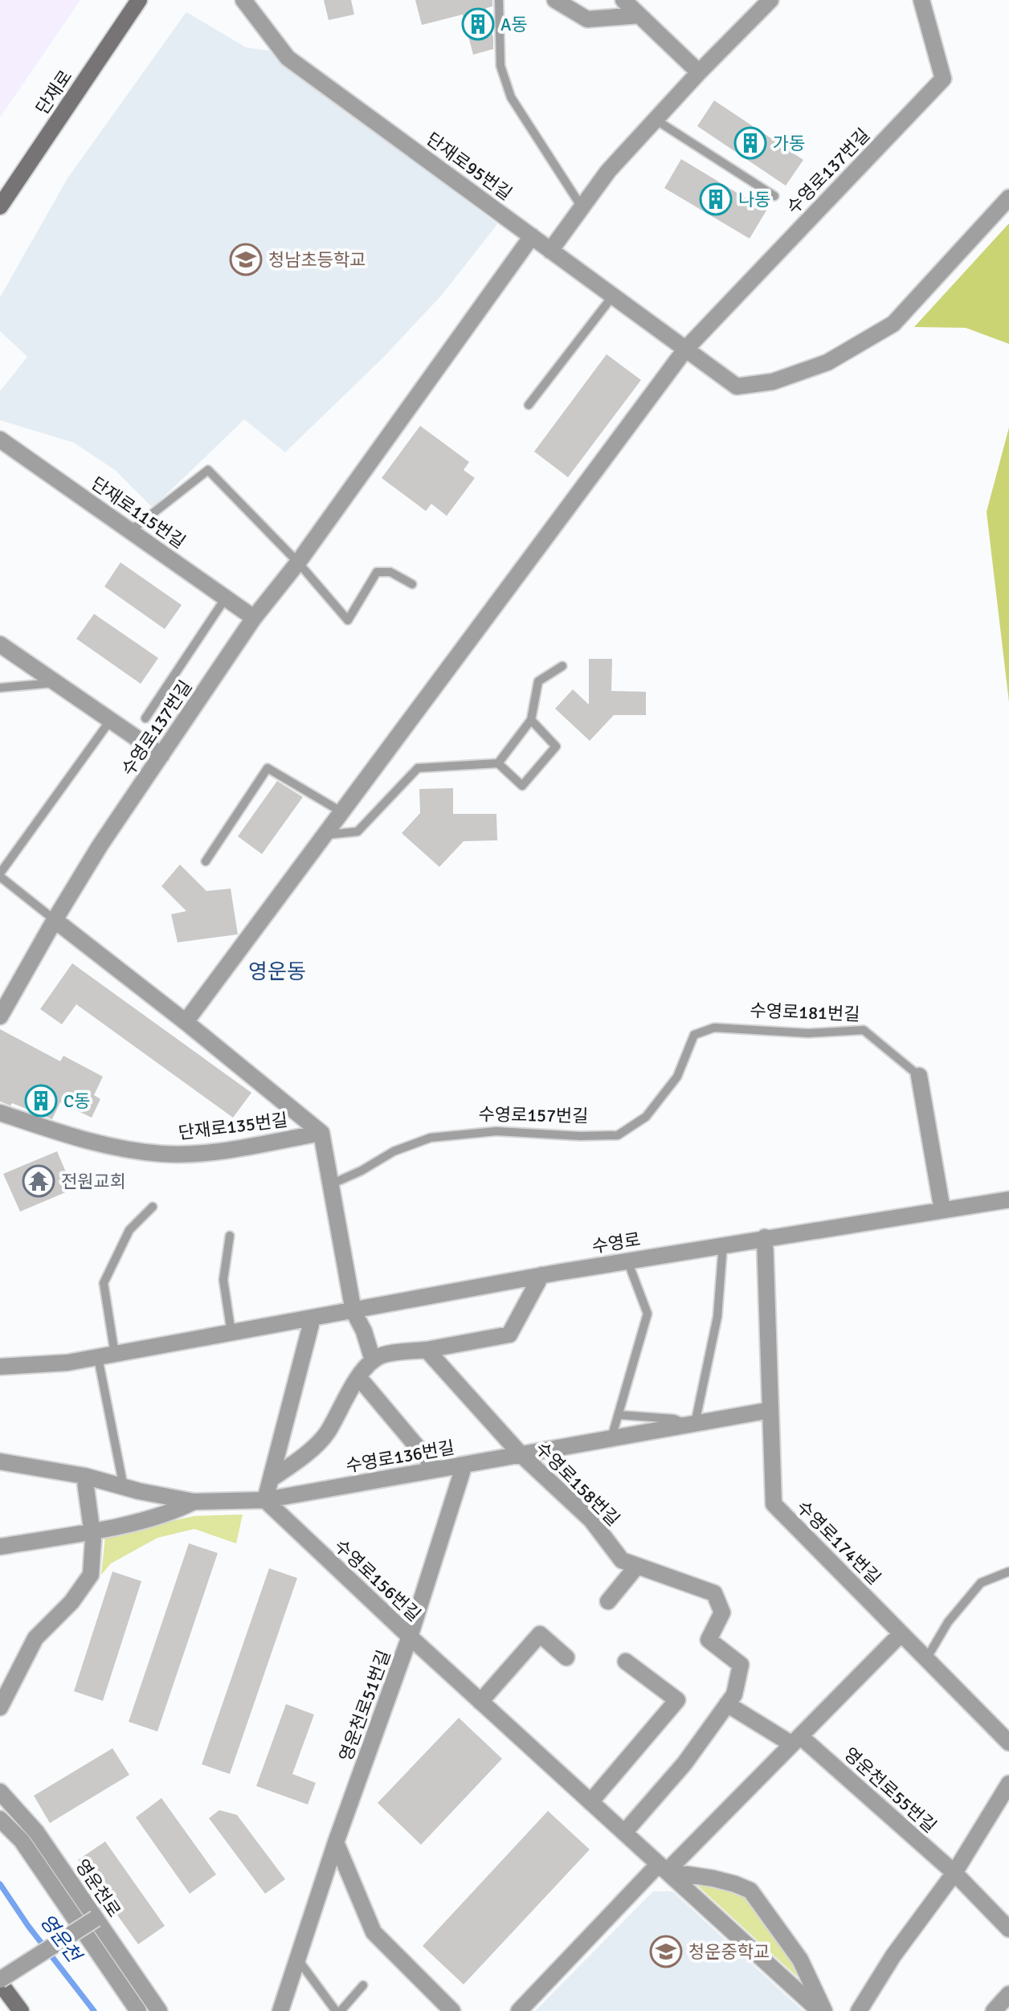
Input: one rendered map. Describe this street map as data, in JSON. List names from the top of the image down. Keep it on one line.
{"streets":{"street":["단재로","단재로95번길","수영로137번길","단재로115번길","수영로181번길","단재로135번길","수영로","수영로136번길","수영로158번길","수영로174번길","수영로156번길","영운천로51번길","영운천로55번길","영운천로"],"lane":["수영로157번길"]},"crossings":[["단재로95번길","수영로137번길"],["수영로137번길","단재로115번길"],["수영로181번길","수영로157번길"],["수영로181번길","수영로"],["수영로","수영로174번길"],["수영로136번길","수영로158번길"],["수영로136번길","수영로174번길"],["수영로136번길","수영로156번길"],["수영로136번길","영운천로51번길"],["수영로158번길","영운천로55번길"],["수영로156번길","영운천로51번길"]],"districts":["영운동"],"water":["영운천"],"places":{"building":["A동","가동","나동","C동"],"school or university":["청남초등학교","청운중학교"],"temple":["전원교회"]}}
